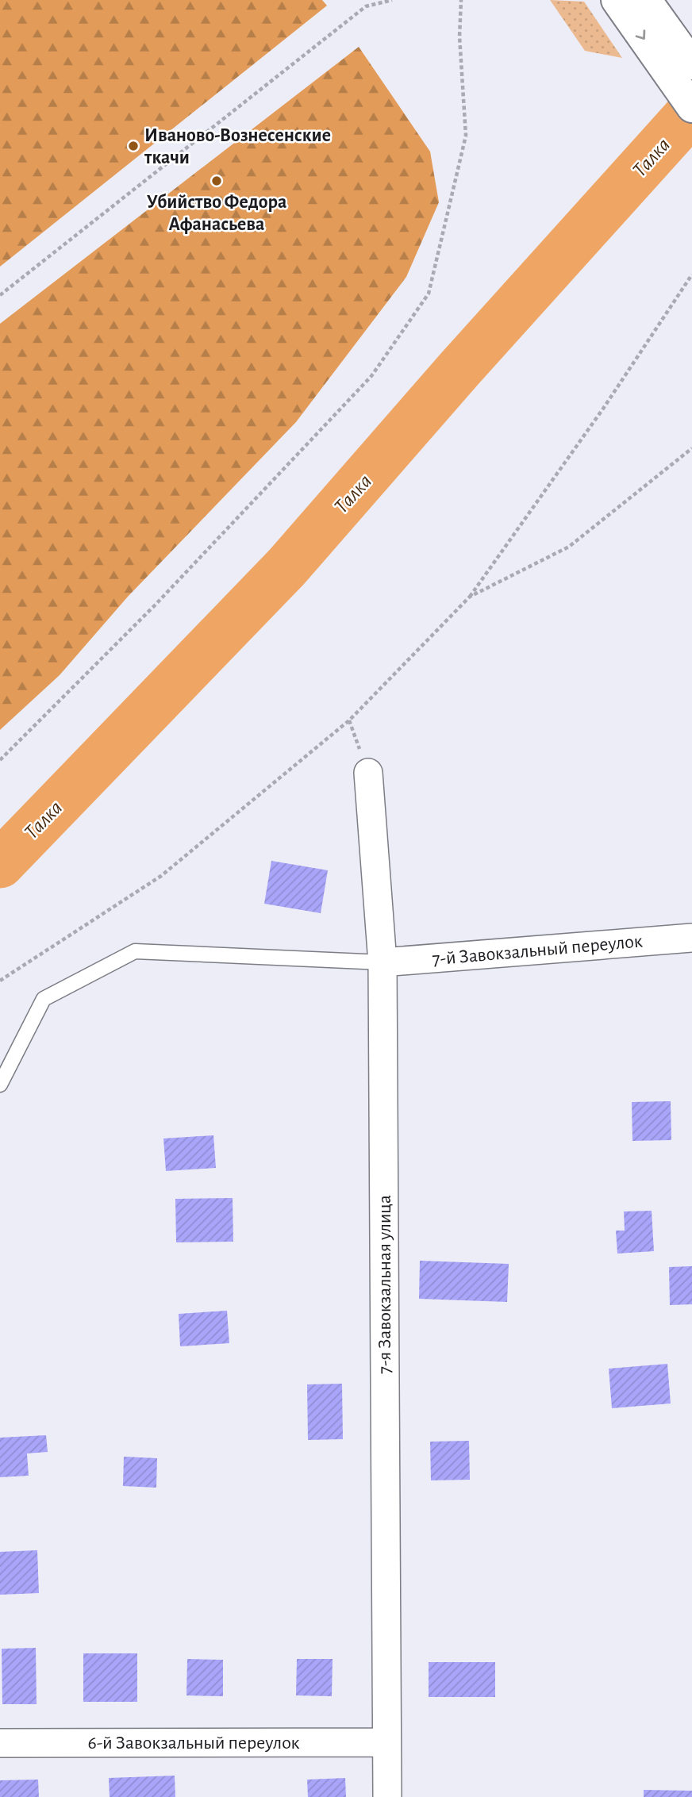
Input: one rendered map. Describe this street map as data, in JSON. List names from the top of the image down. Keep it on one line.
{"streets":{"street":["7-й Завокзальный переулок","7-я Завокзальная улица","6-й Завокзальный переулок"]},"crossings":[["7-й Завокзальный переулок","7-я Завокзальная улица"],["7-я Завокзальная улица","6-й Завокзальный переулок"]],"water":["Талка"],"places":["Иваново-Вознесенские ткачи","Убийство Федора Афанасьева"]}
